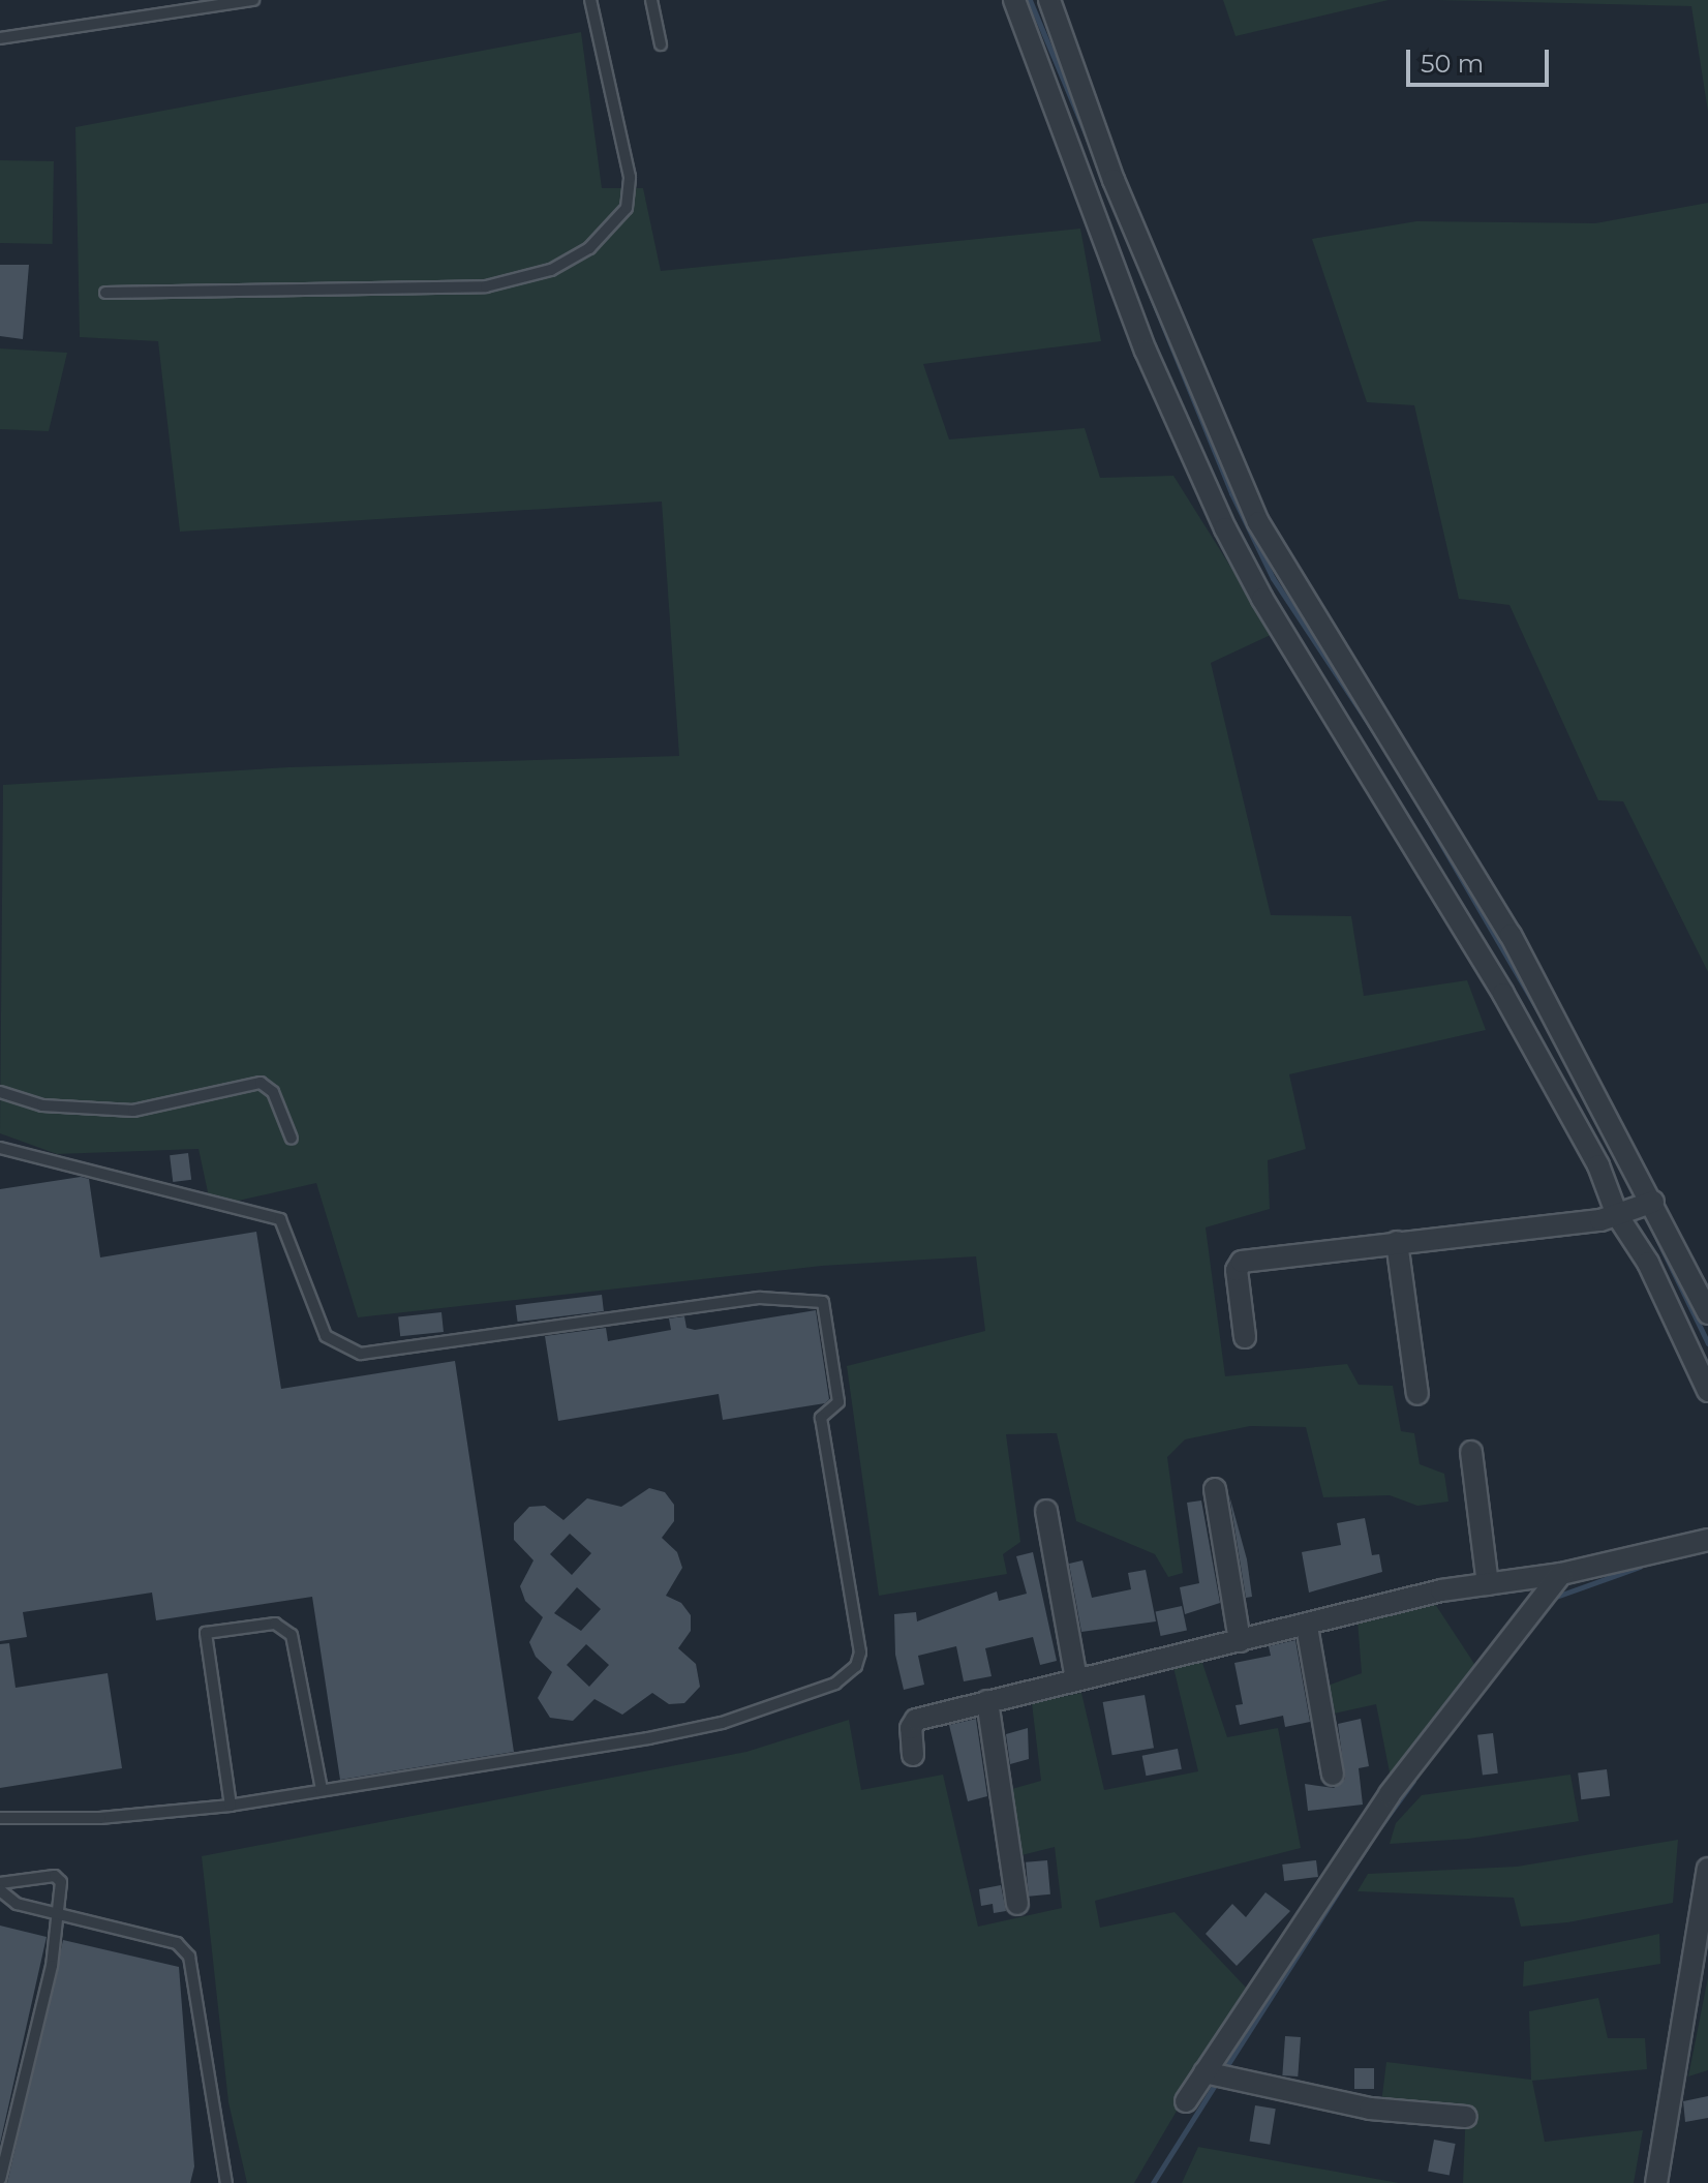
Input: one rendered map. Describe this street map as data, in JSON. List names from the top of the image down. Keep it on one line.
{"scale_bar":"50 m"}
